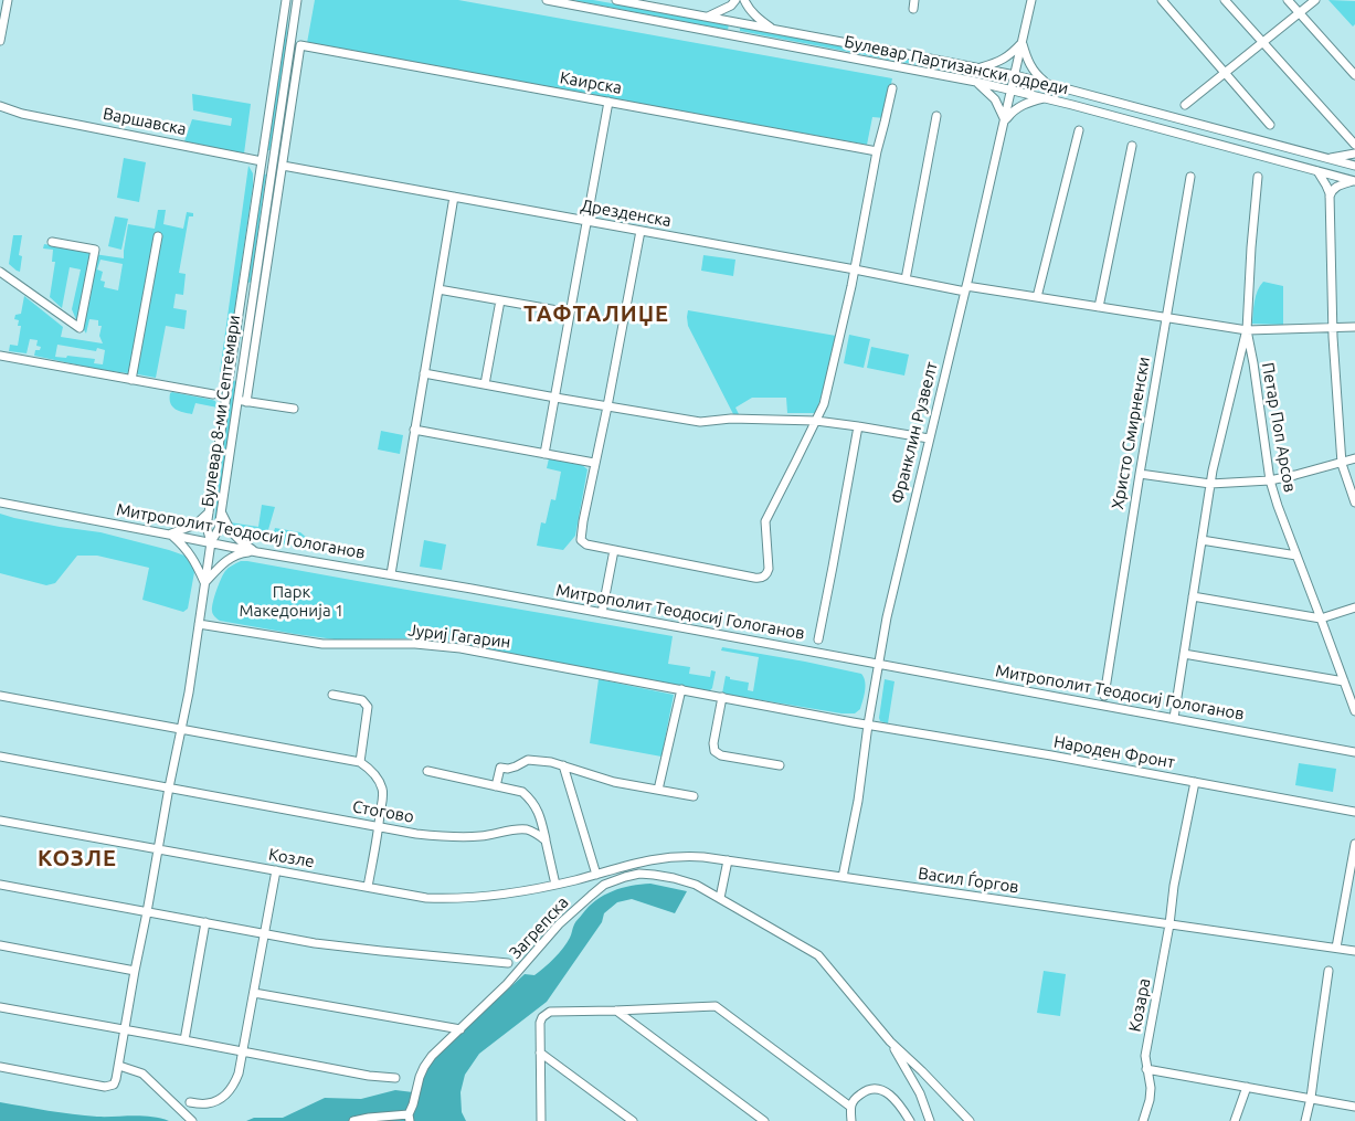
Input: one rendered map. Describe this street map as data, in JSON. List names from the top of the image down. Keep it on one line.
{"streets":{"street":["Булевар Партизански одреди","Каирска","Варшавска","Дрезденска","Булевар 8-ми Септември","Петар Поп Арсов","Франклин Рузвелт","Христо Смирненски","Митрополит Теодосиј Гологанов","Јуриј Гагарин","Народен Фронт","Стогово","Козле","Васил Ѓоргов","Загрепска","Козара"]},"crossings":[["Булевар Партизански одреди","Франклин Рузвелт"],["Варшавска","Булевар 8-ми Септември"],["Дрезденска","Петар Поп Арсов"],["Дрезденска","Франклин Рузвелт"],["Дрезденска","Христо Смирненски"],["Булевар 8-ми Септември","Митрополит Теодосиј Гологанов"],["Франклин Рузвелт","Митрополит Теодосиј Гологанов"],["Франклин Рузвелт","Јуриј Гагарин"],["Франклин Рузвелт","Народен Фронт"],["Франклин Рузвелт","Васил Ѓоргов"],["Јуриј Гагарин","Народен Фронт"],["Народен Фронт","Козара"],["Козле","Васил Ѓоргов"],["Васил Ѓоргов","Козара"]],"districts":["ТАФТАЛИЏЕ","КОЗЛЕ"],"parks":["Парк Македонија 1"]}
